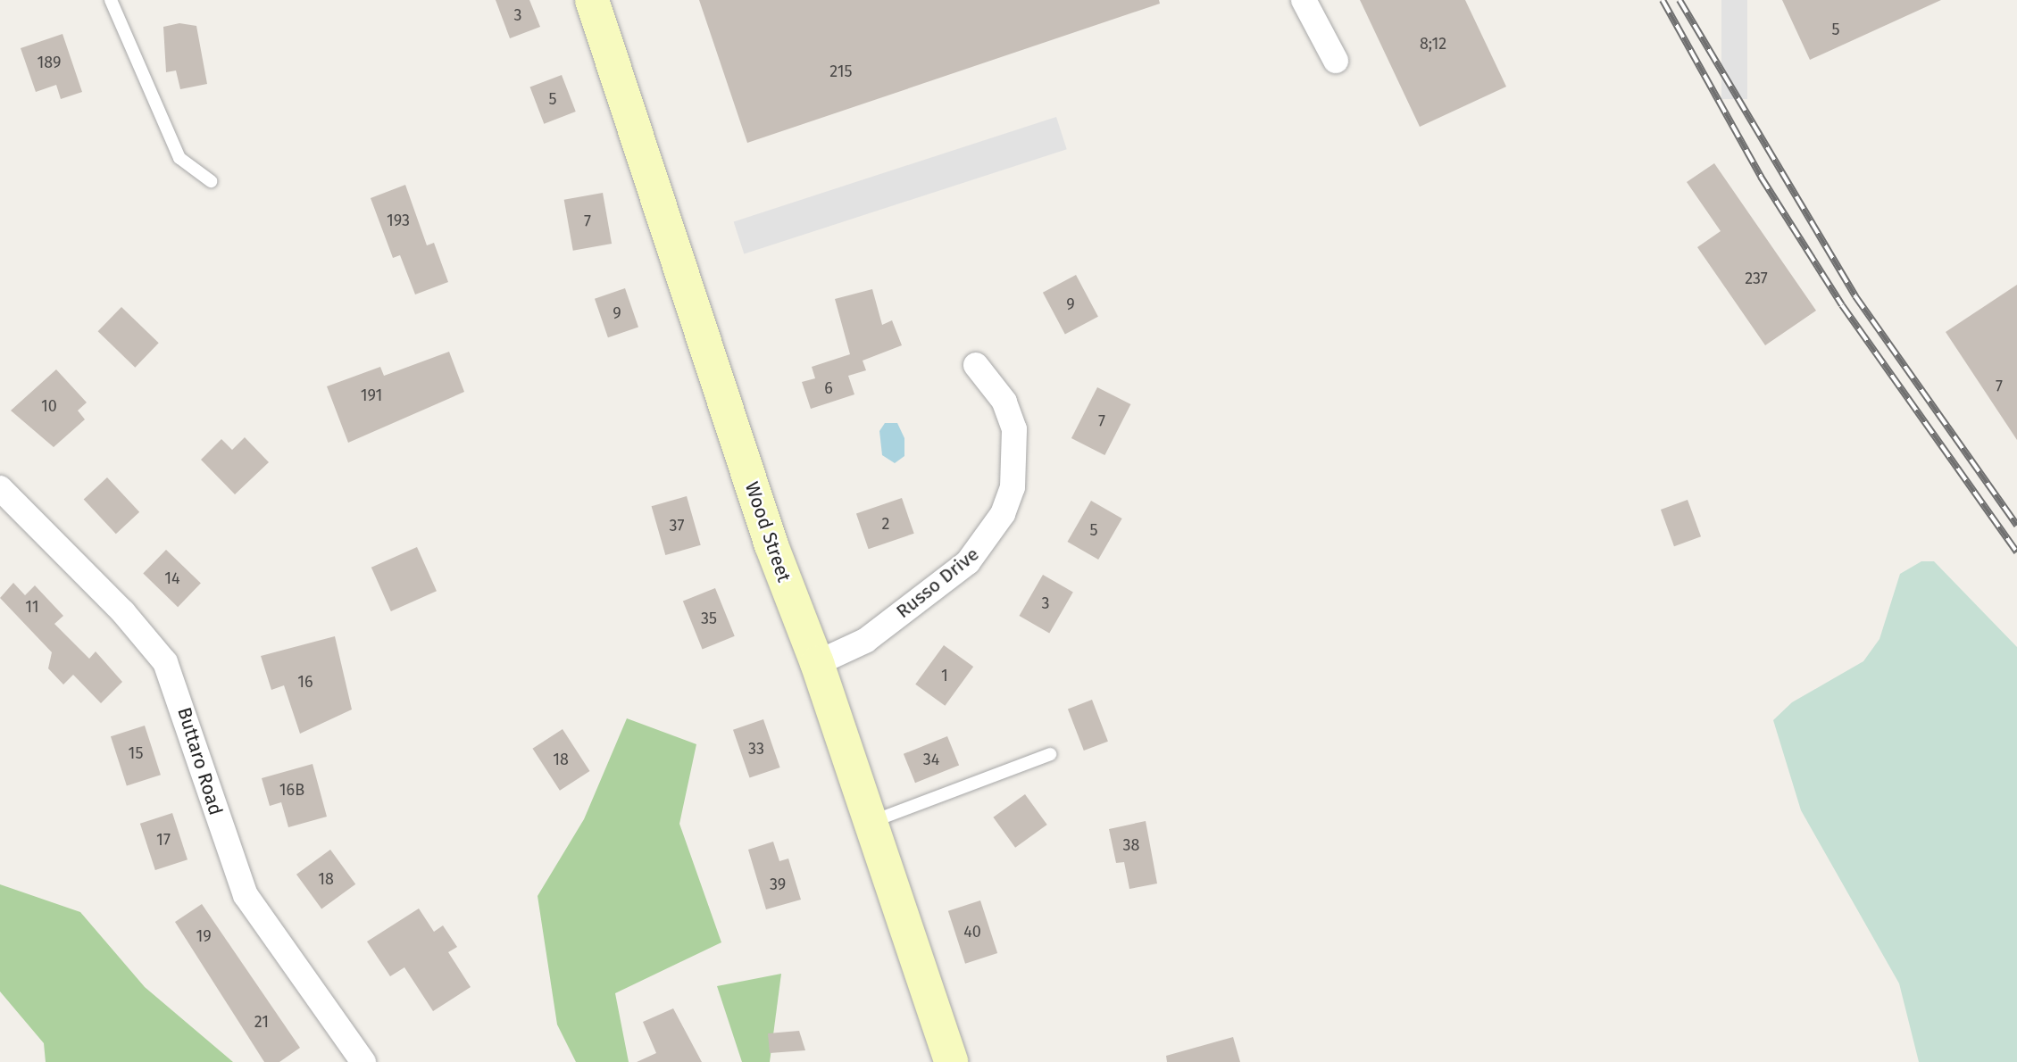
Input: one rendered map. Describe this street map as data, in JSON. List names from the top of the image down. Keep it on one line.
{"streets":{"street":["Wood Street","Russo Drive","Buttaro Road"]},"crossings":[["Wood Street","Russo Drive"]],"house_numbers":["3","5","8;12","189","215","5","193","7","237","9","9","7","6","191","10","7","2","37","5","14","3","11","35","1","16","33","15","18","34","16B","17","38","18","39","40","19","21"]}
